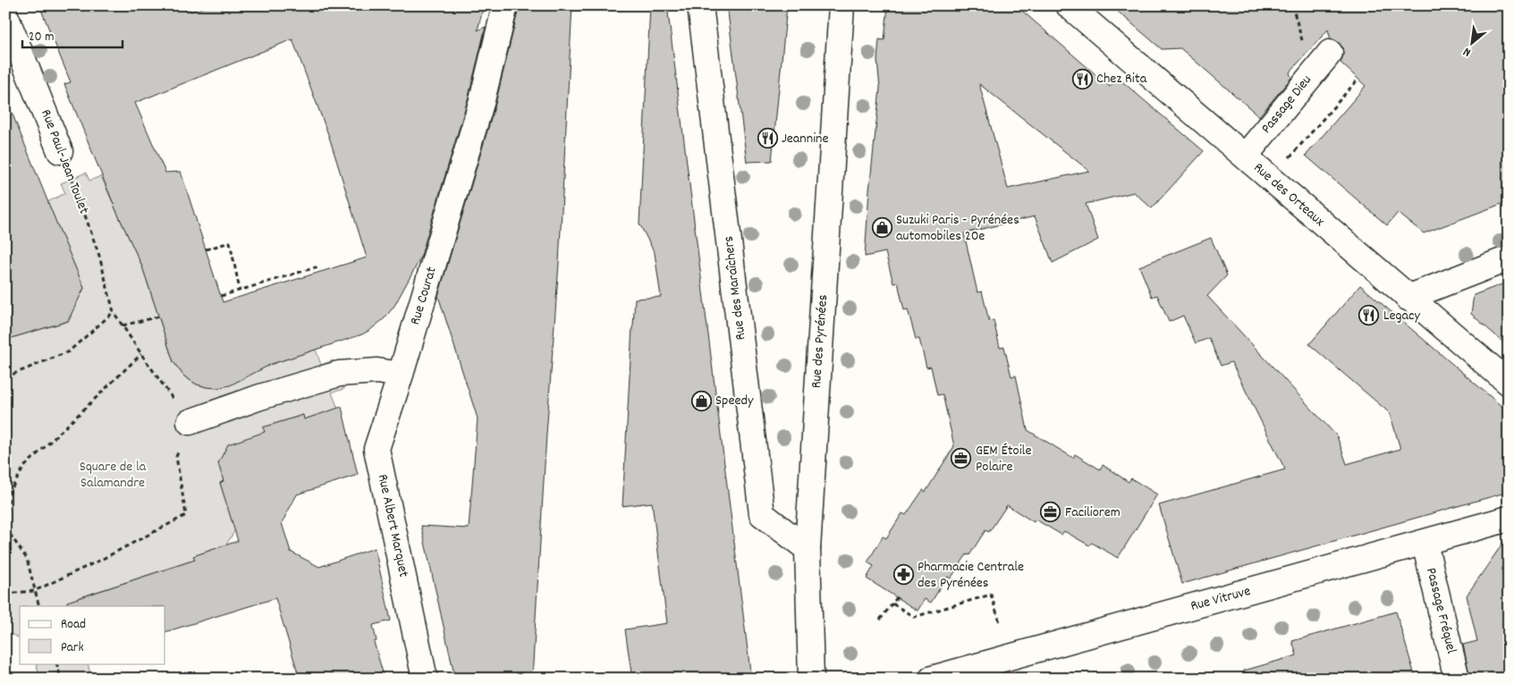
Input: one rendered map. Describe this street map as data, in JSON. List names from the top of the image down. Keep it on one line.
{"streets":{"street":["Passage Dieu","Rue Paul-Jean Toulet","Rue des Orteaux","Rue des Maraîchers","Rue Courat","Rue des Pyrénées","Rue Albert Marquet","Rue Vitruve","Passage Fréquel"]},"crossings":[["Passage Dieu","Rue des Orteaux"],["Rue des Maraîchers","Rue des Pyrénées"],["Rue Courat","Rue Albert Marquet"],["Rue Vitruve","Passage Fréquel"]],"parks":["Square de la Salamandre"],"places":{"restaurant":["Chez Rita","Jeannine","Legacy"],"shop":["Suzuki Paris - Pyrénées automobiles 20e","Speedy"],"office":["GEM Étoile Polaire","Faciliorem"],"pharmacy":["Pharmacie Centrale des Pyrénées"]},"legend":["Road","Park"],"scale_bar":"20 m","north":"bottom left"}
